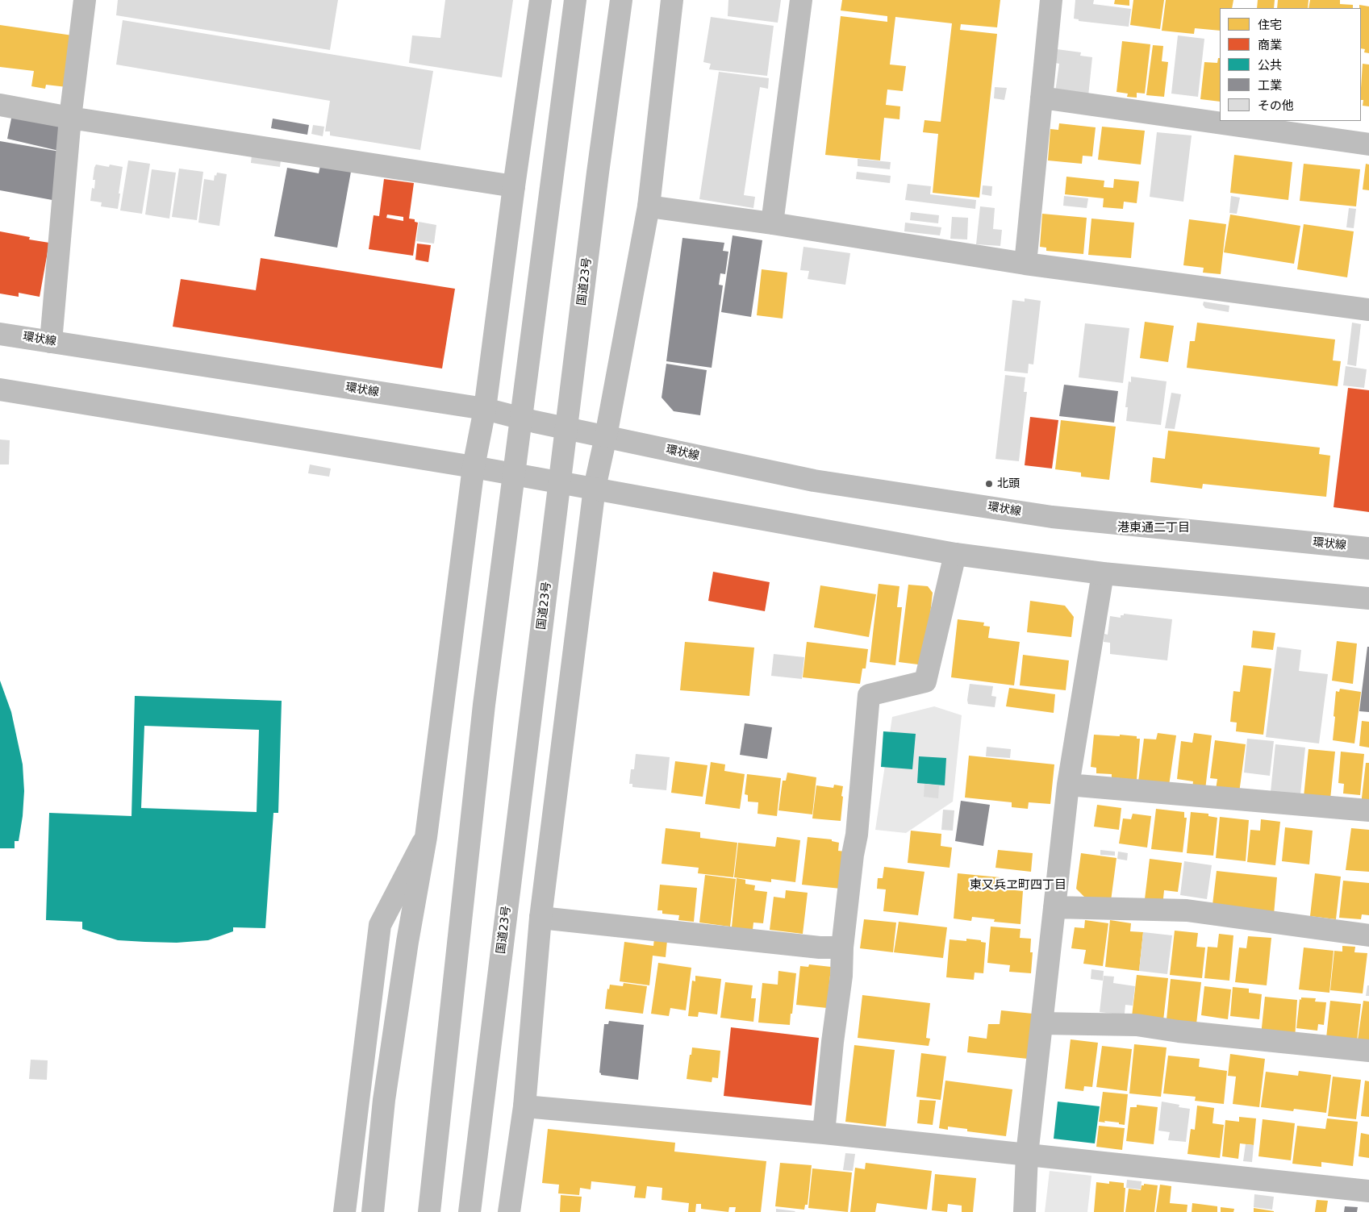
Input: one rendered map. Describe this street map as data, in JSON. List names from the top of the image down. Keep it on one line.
{"streets":{"main road":["国道23号","環状線"]},"districts":["港東通二丁目","東又兵ヱ町四丁目"],"places":["北頭"],"legend":["住宅","商業","公共","工業","その他"]}
